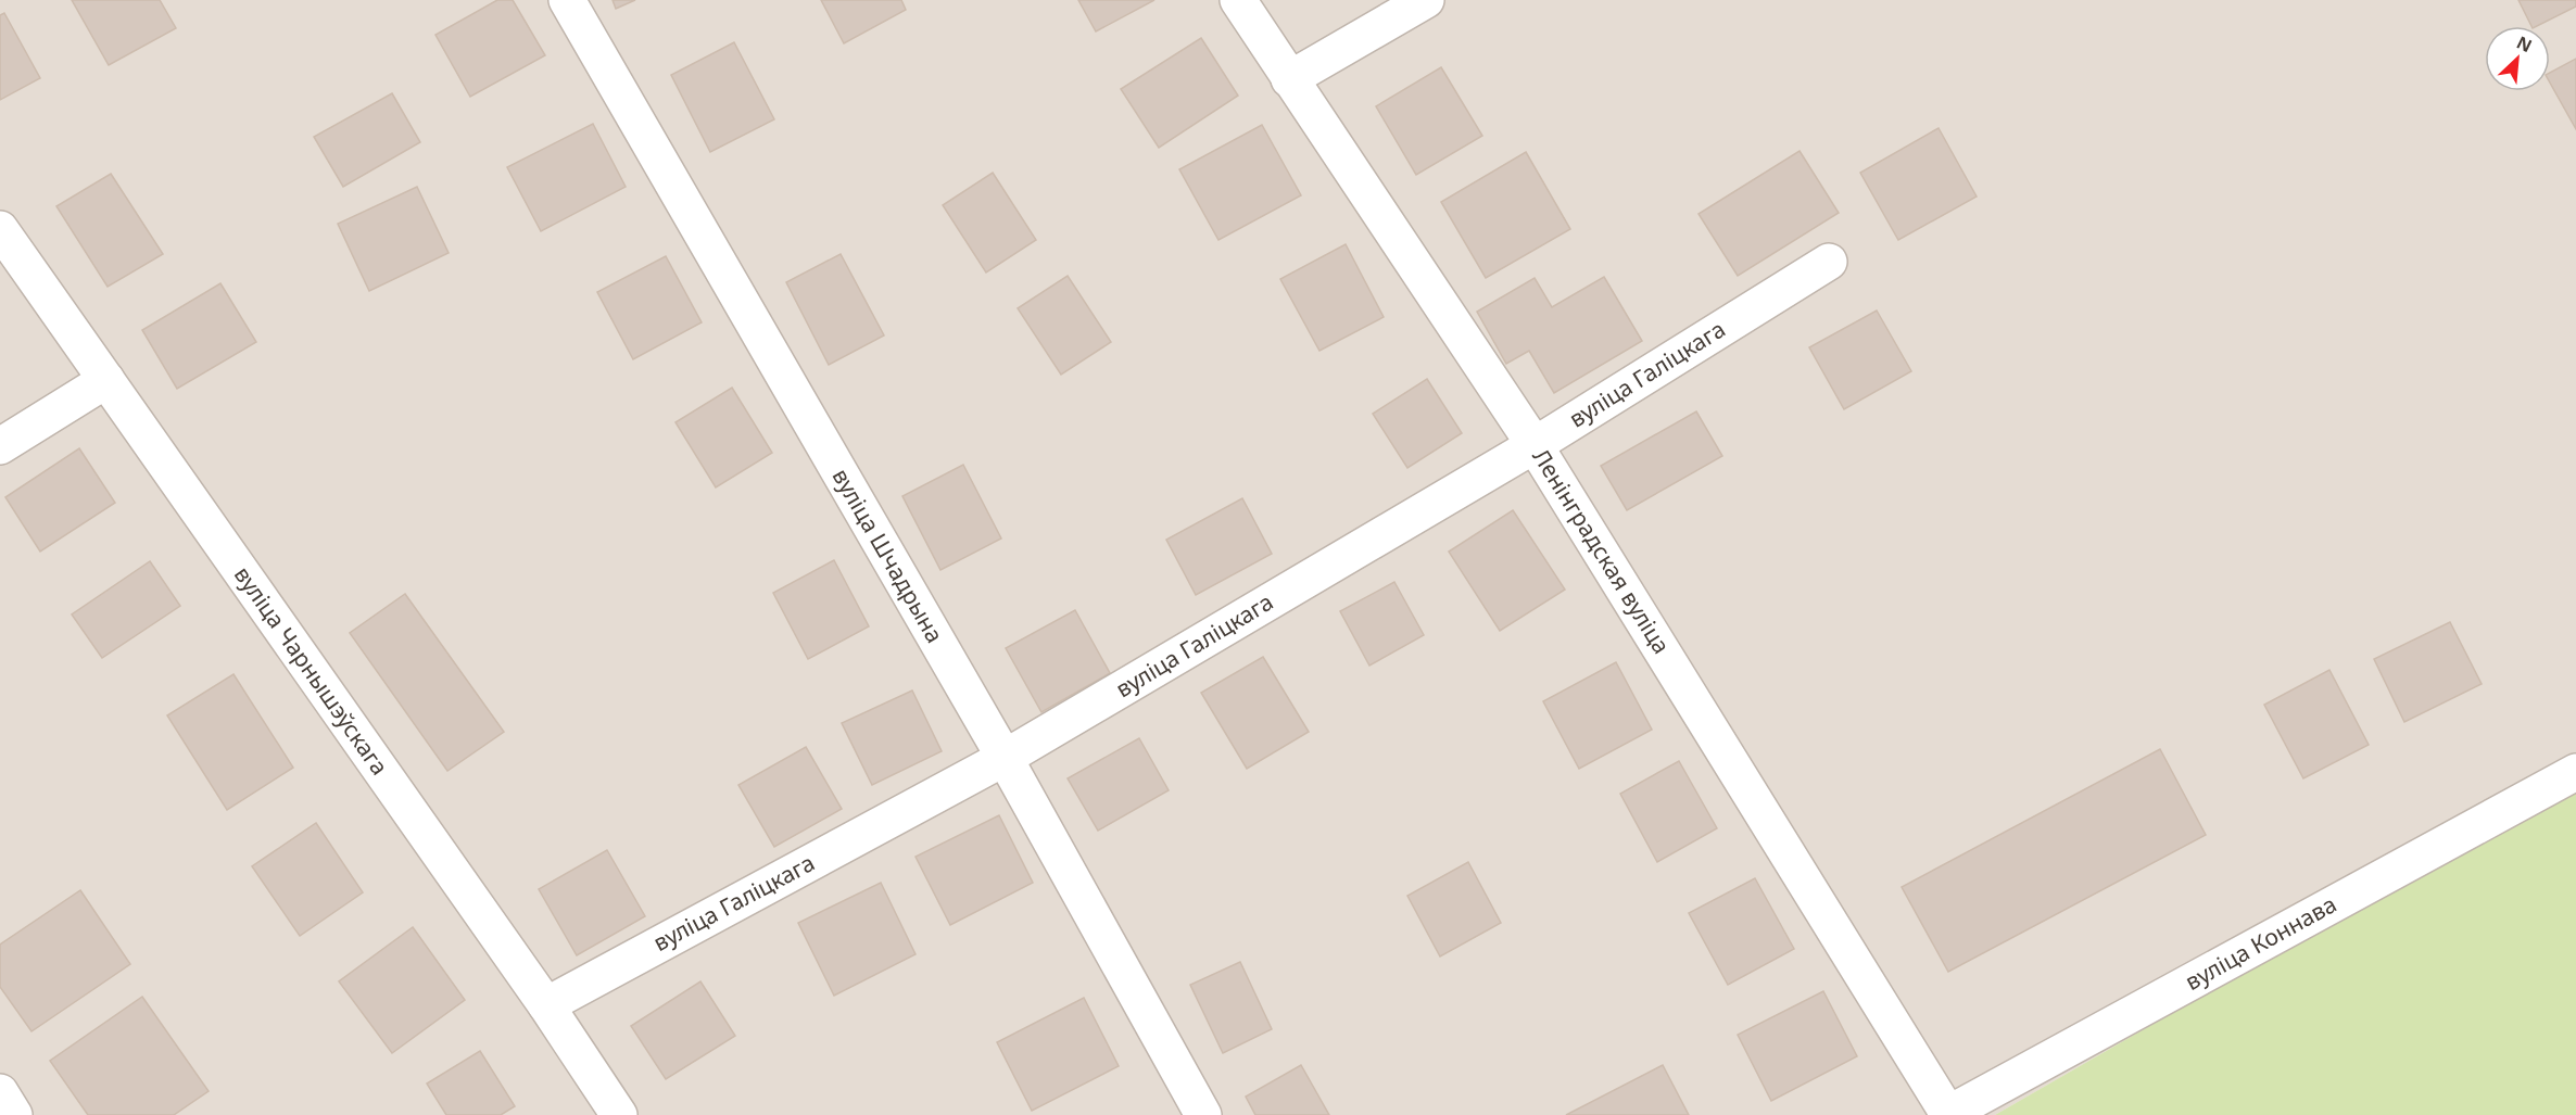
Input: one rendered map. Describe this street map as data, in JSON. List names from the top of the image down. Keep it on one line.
{"streets":{"street":["вуліца Галіцкага","Ленінградская вуліца","вуліца Шчадрына","вуліца Чарнышэўскага","вуліца Коннава"]},"crossings":[["вуліца Галіцкага","Ленінградская вуліца"],["вуліца Галіцкага","вуліца Шчадрына"],["вуліца Галіцкага","вуліца Чарнышэўскага"],["Ленінградская вуліца","вуліца Коннава"]],"north":"top right"}
